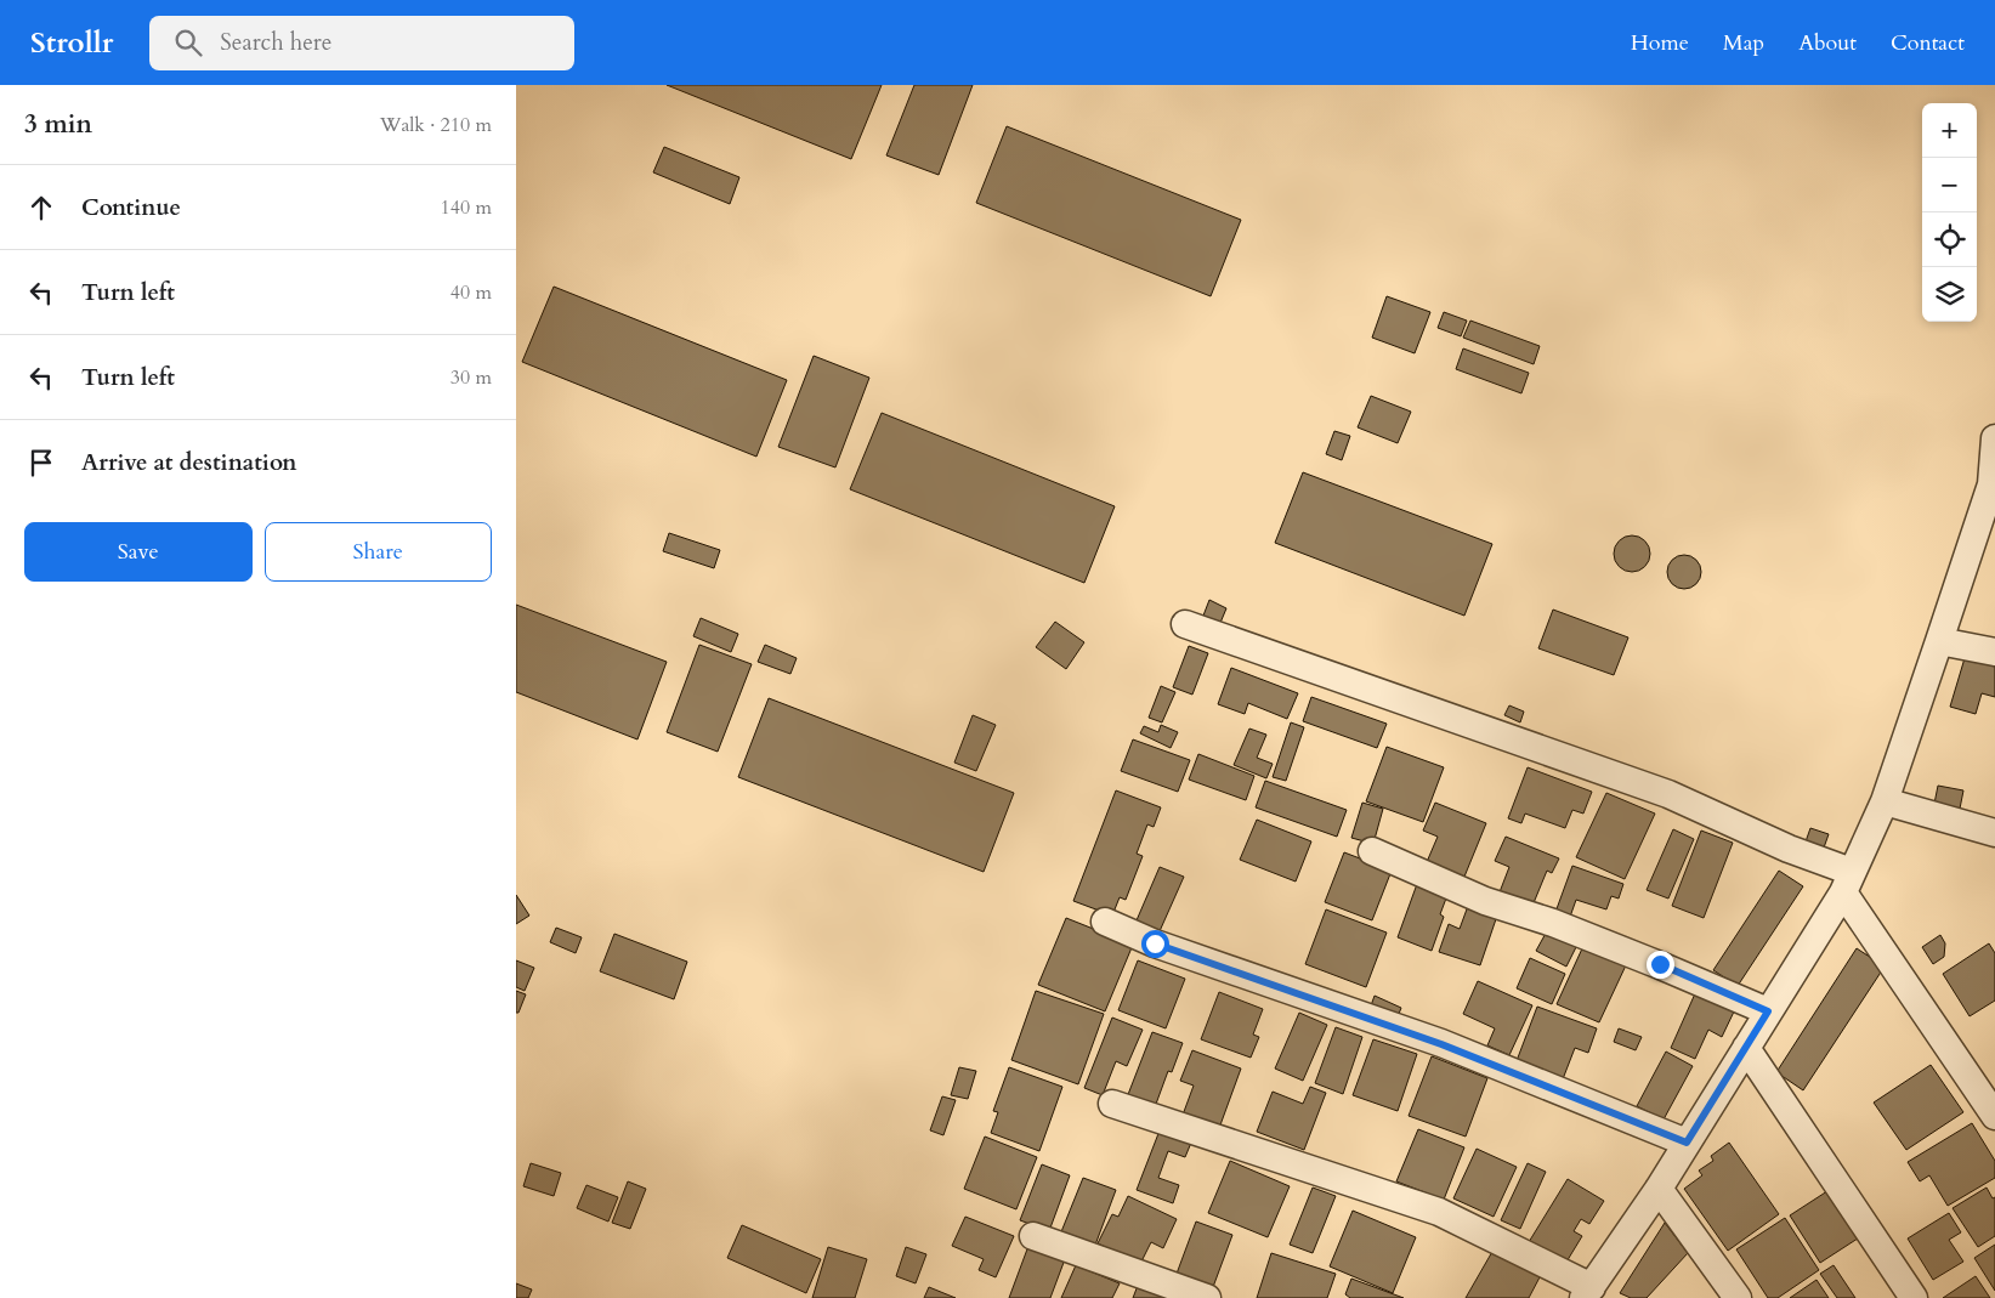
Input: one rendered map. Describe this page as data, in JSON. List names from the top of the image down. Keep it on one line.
{"page":{"header":"Strollr","search":"Search here","nav":["Home","Map","About","Contact"],"heading":["3 min","Walk · 210 m"],"map_buttons":["+","−"],"list":[["Continue","140 m"],["Turn left","40 m"],["Turn left","30 m"],"Arrive at destination"],"buttons":["Save","Share"]}}
